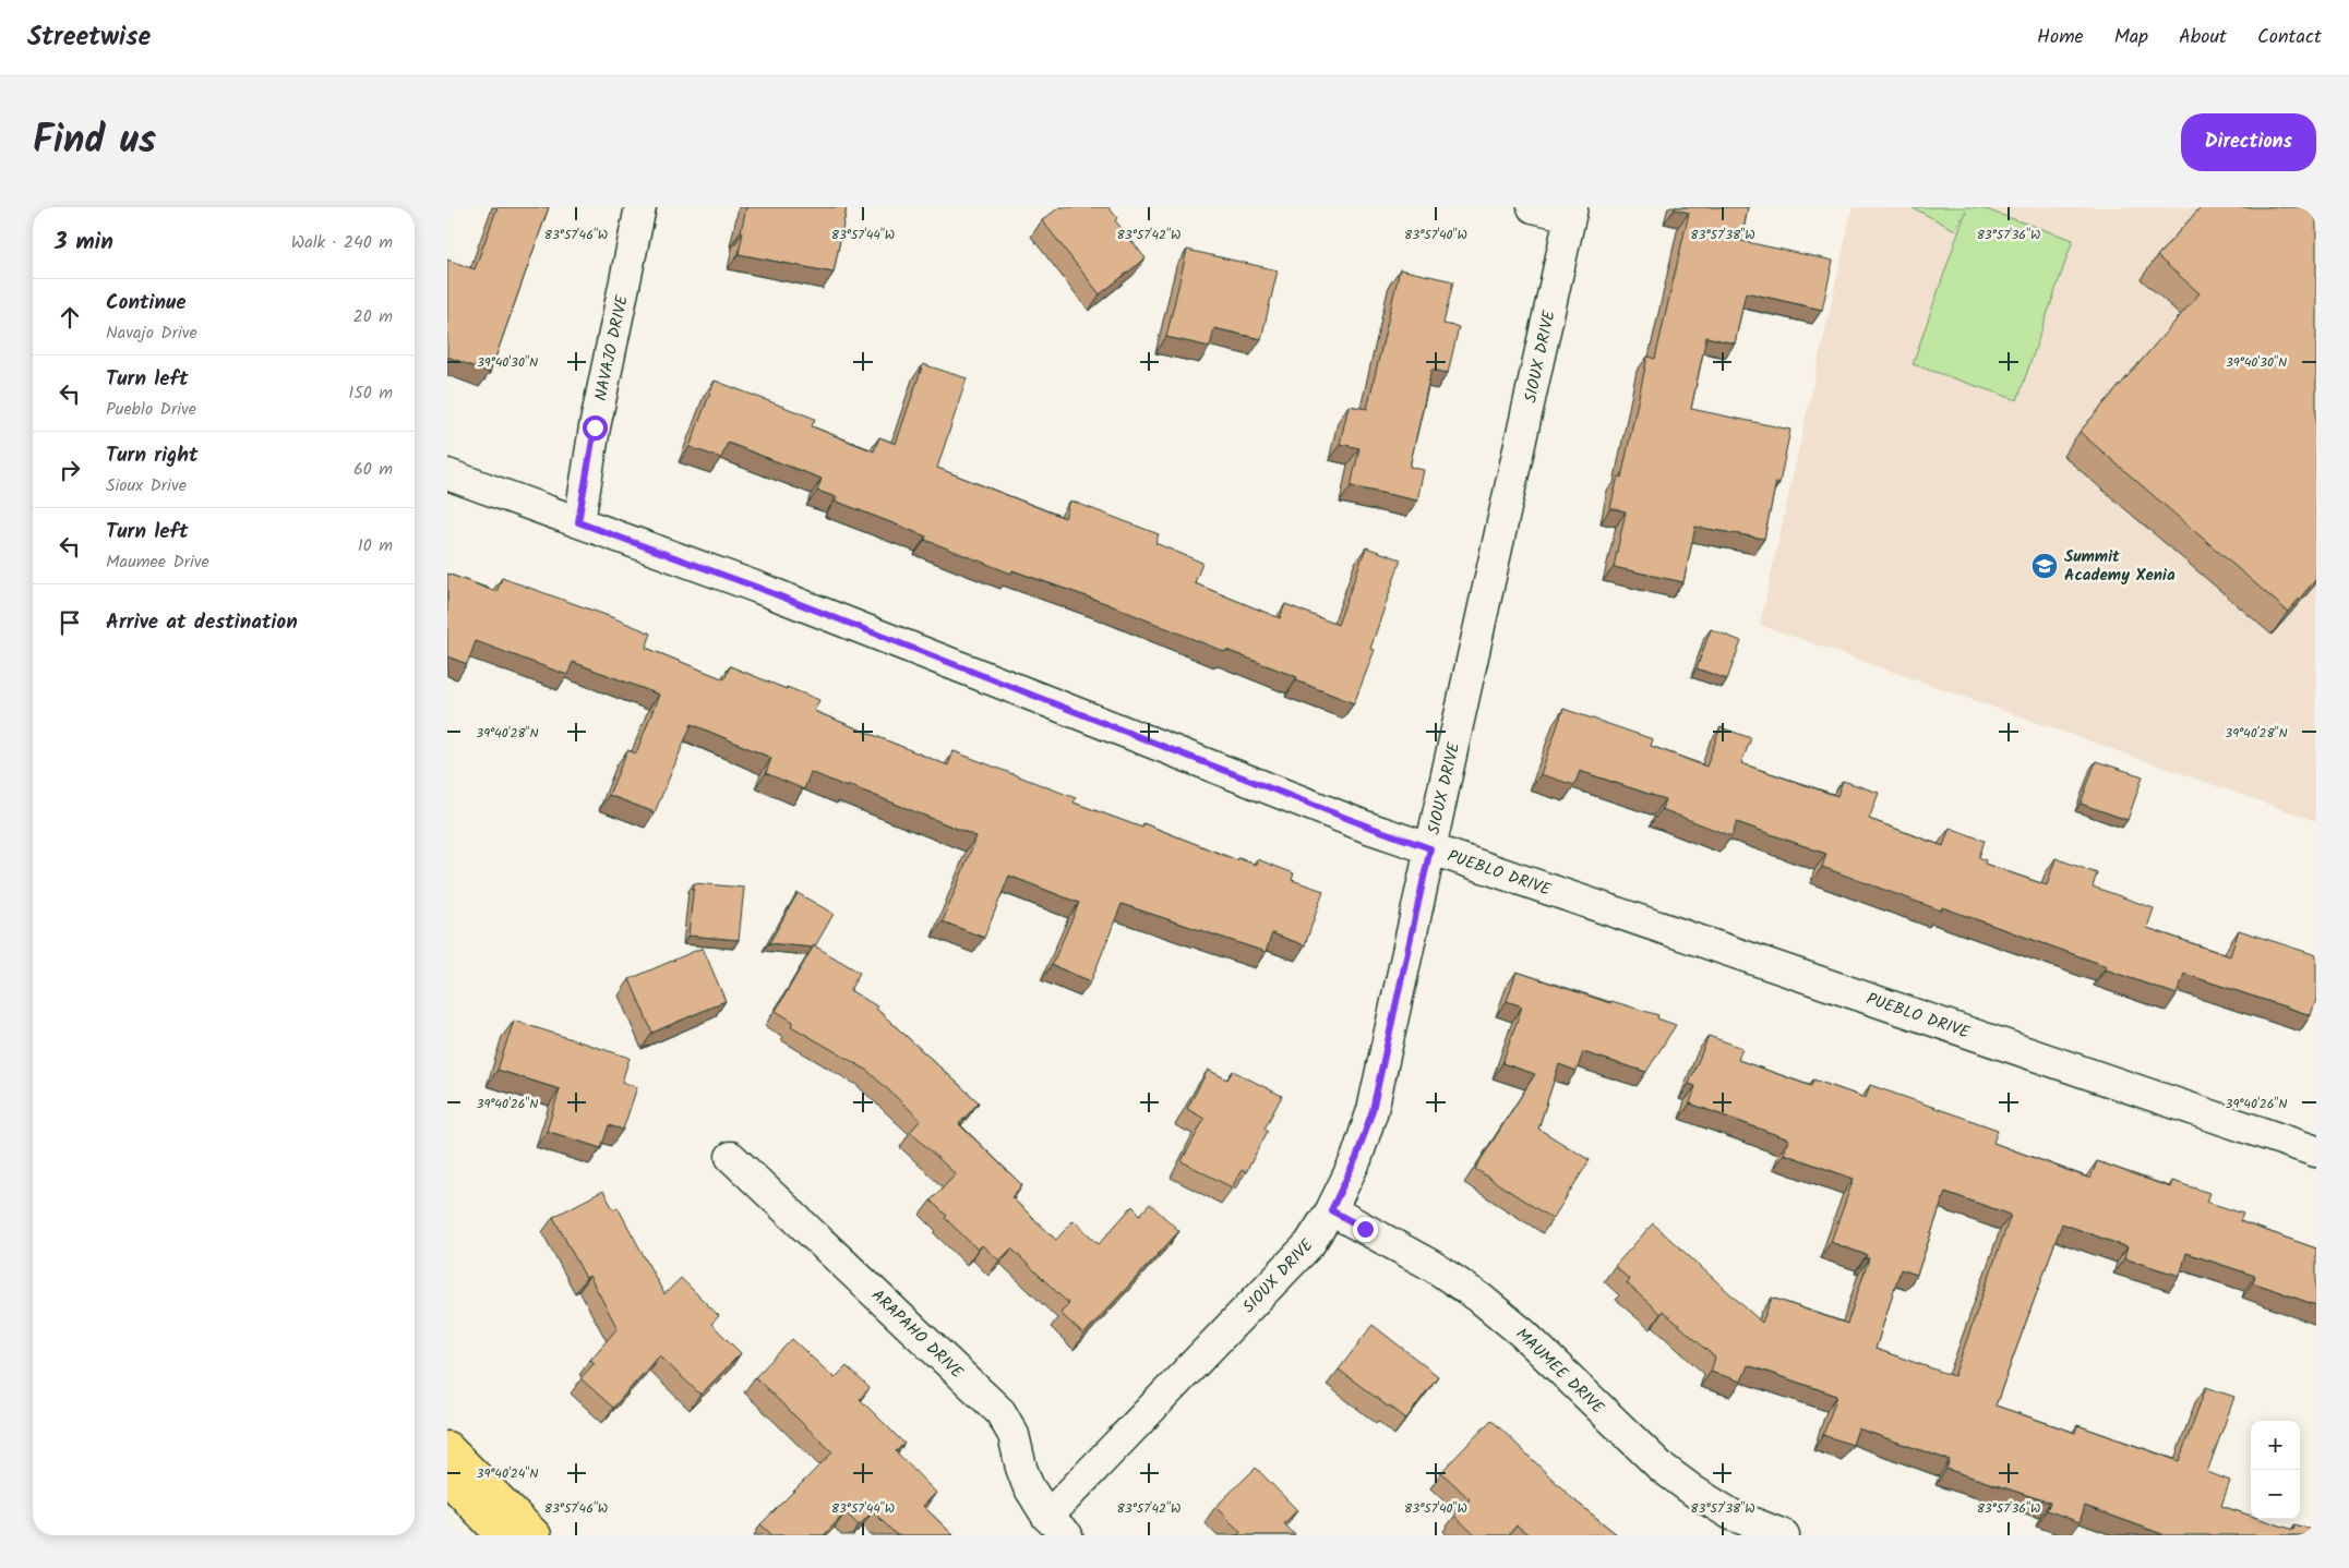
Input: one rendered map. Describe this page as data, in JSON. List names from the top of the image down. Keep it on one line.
{"streets":{"street":["NAVAJO DRIVE","SIOUX DRIVE","PUEBLO DRIVE","ARAPAHO DRIVE","MAUMEE DRIVE"]},"crossings":[["NAVAJO DRIVE","PUEBLO DRIVE"],["SIOUX DRIVE","PUEBLO DRIVE"],["SIOUX DRIVE","ARAPAHO DRIVE"],["SIOUX DRIVE","MAUMEE DRIVE"]],"places":{"school or university":["Summit Academy Xenia"]},"page":{"header":"Streetwise","nav":["Home","Map","About","Contact"],"title":"Find us","buttons":"Directions","heading":["3 min","Walk · 240 m"],"list":[["Continue","Navajo Drive","20 m"],["Turn left","Pueblo Drive","150 m"],["Turn right","Sioux Drive","60 m"],["Turn left","Maumee Drive","10 m"],"Arrive at destination"],"map_buttons":["+","−"]},"coordinates":["83°57'46\"W","83°57'44\"W","83°57'42\"W","83°57'40\"W","83°57'38\"W","83°57'36\"W","39°40'30\"N","39°40'28\"N","39°40'26\"N","39°40'24\"N"]}
